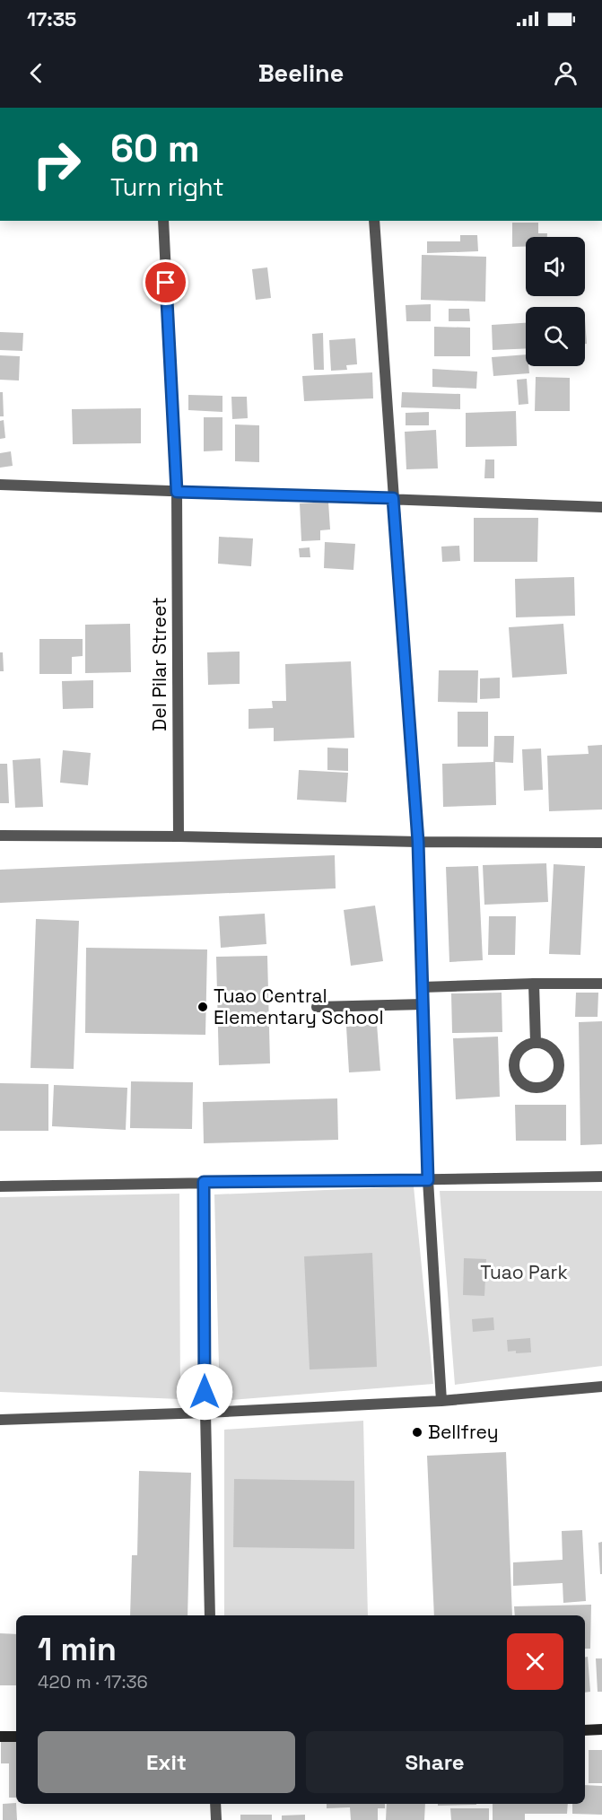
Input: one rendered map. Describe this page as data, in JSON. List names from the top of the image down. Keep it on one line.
{"streets":{"street":["Del Pilar Street"]},"parks":["Tuao Park"],"places":["Tuao Central Elementary School","Bellfrey"],"page":{"status":"17:35","header":"Beeline","turn":["60 m","Turn right"],"heading":["1 min","420 m · 17:36"],"buttons":["Exit","Share"]}}
